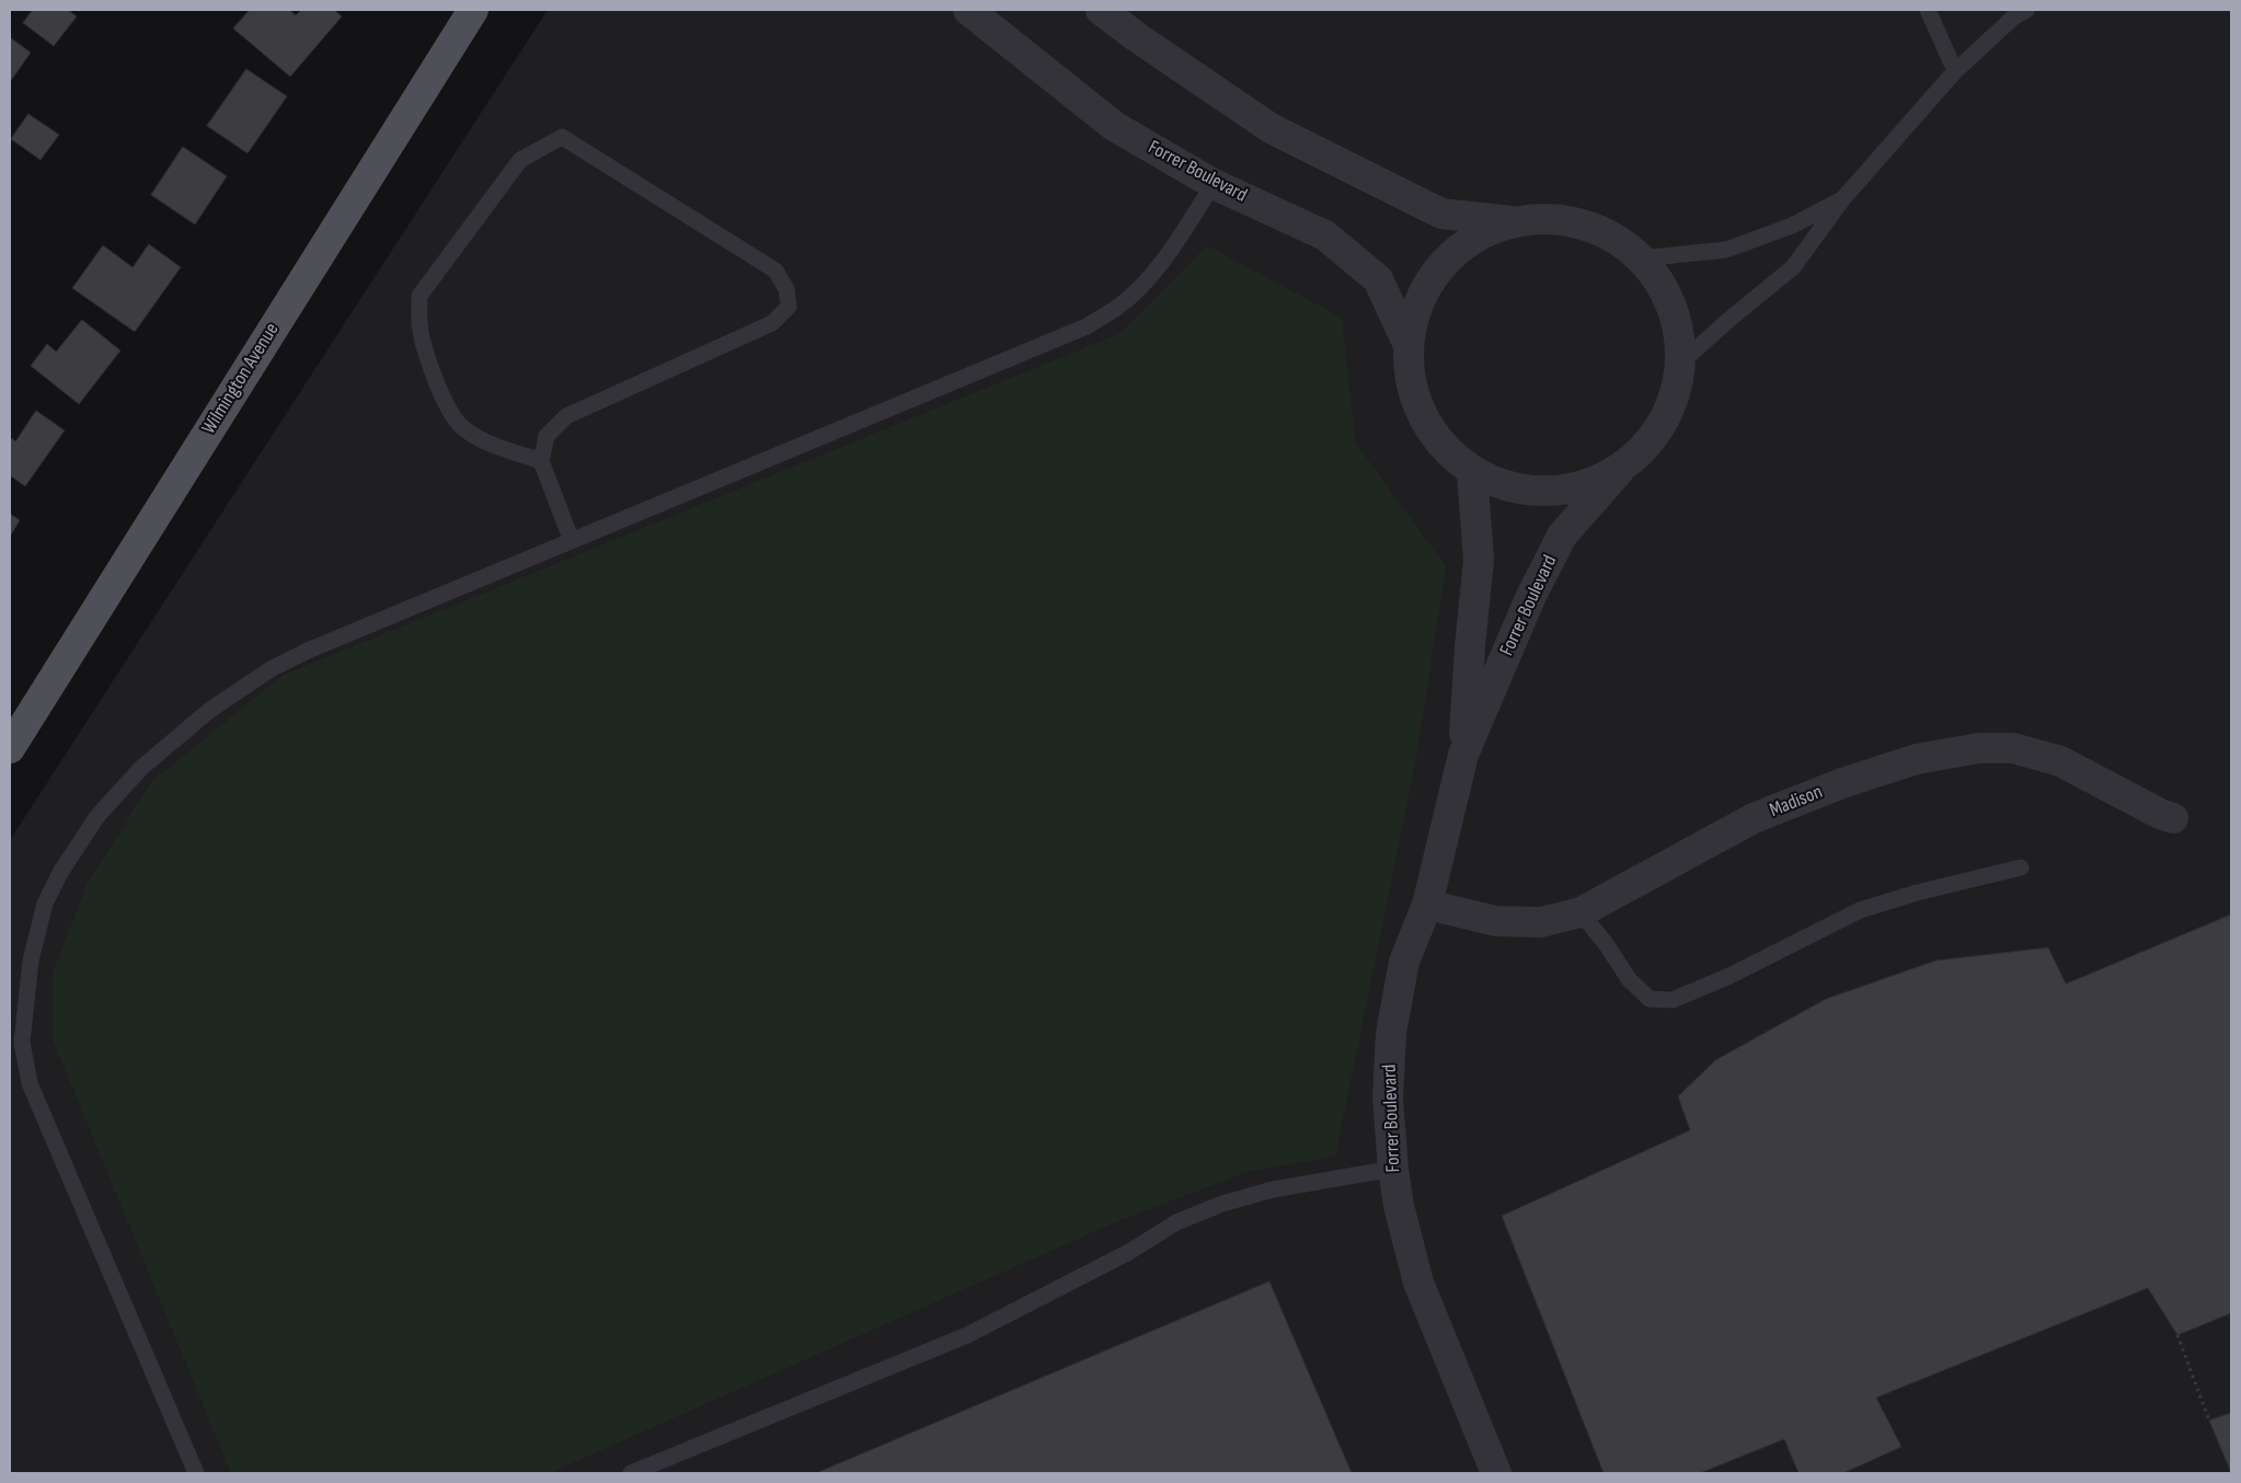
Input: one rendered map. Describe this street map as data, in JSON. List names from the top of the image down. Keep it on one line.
{"streets":{"main road":["Wilmington Avenue"],"street":["Forrer Boulevard","Madison"]},"crossings":[["Forrer Boulevard","Madison"]]}
